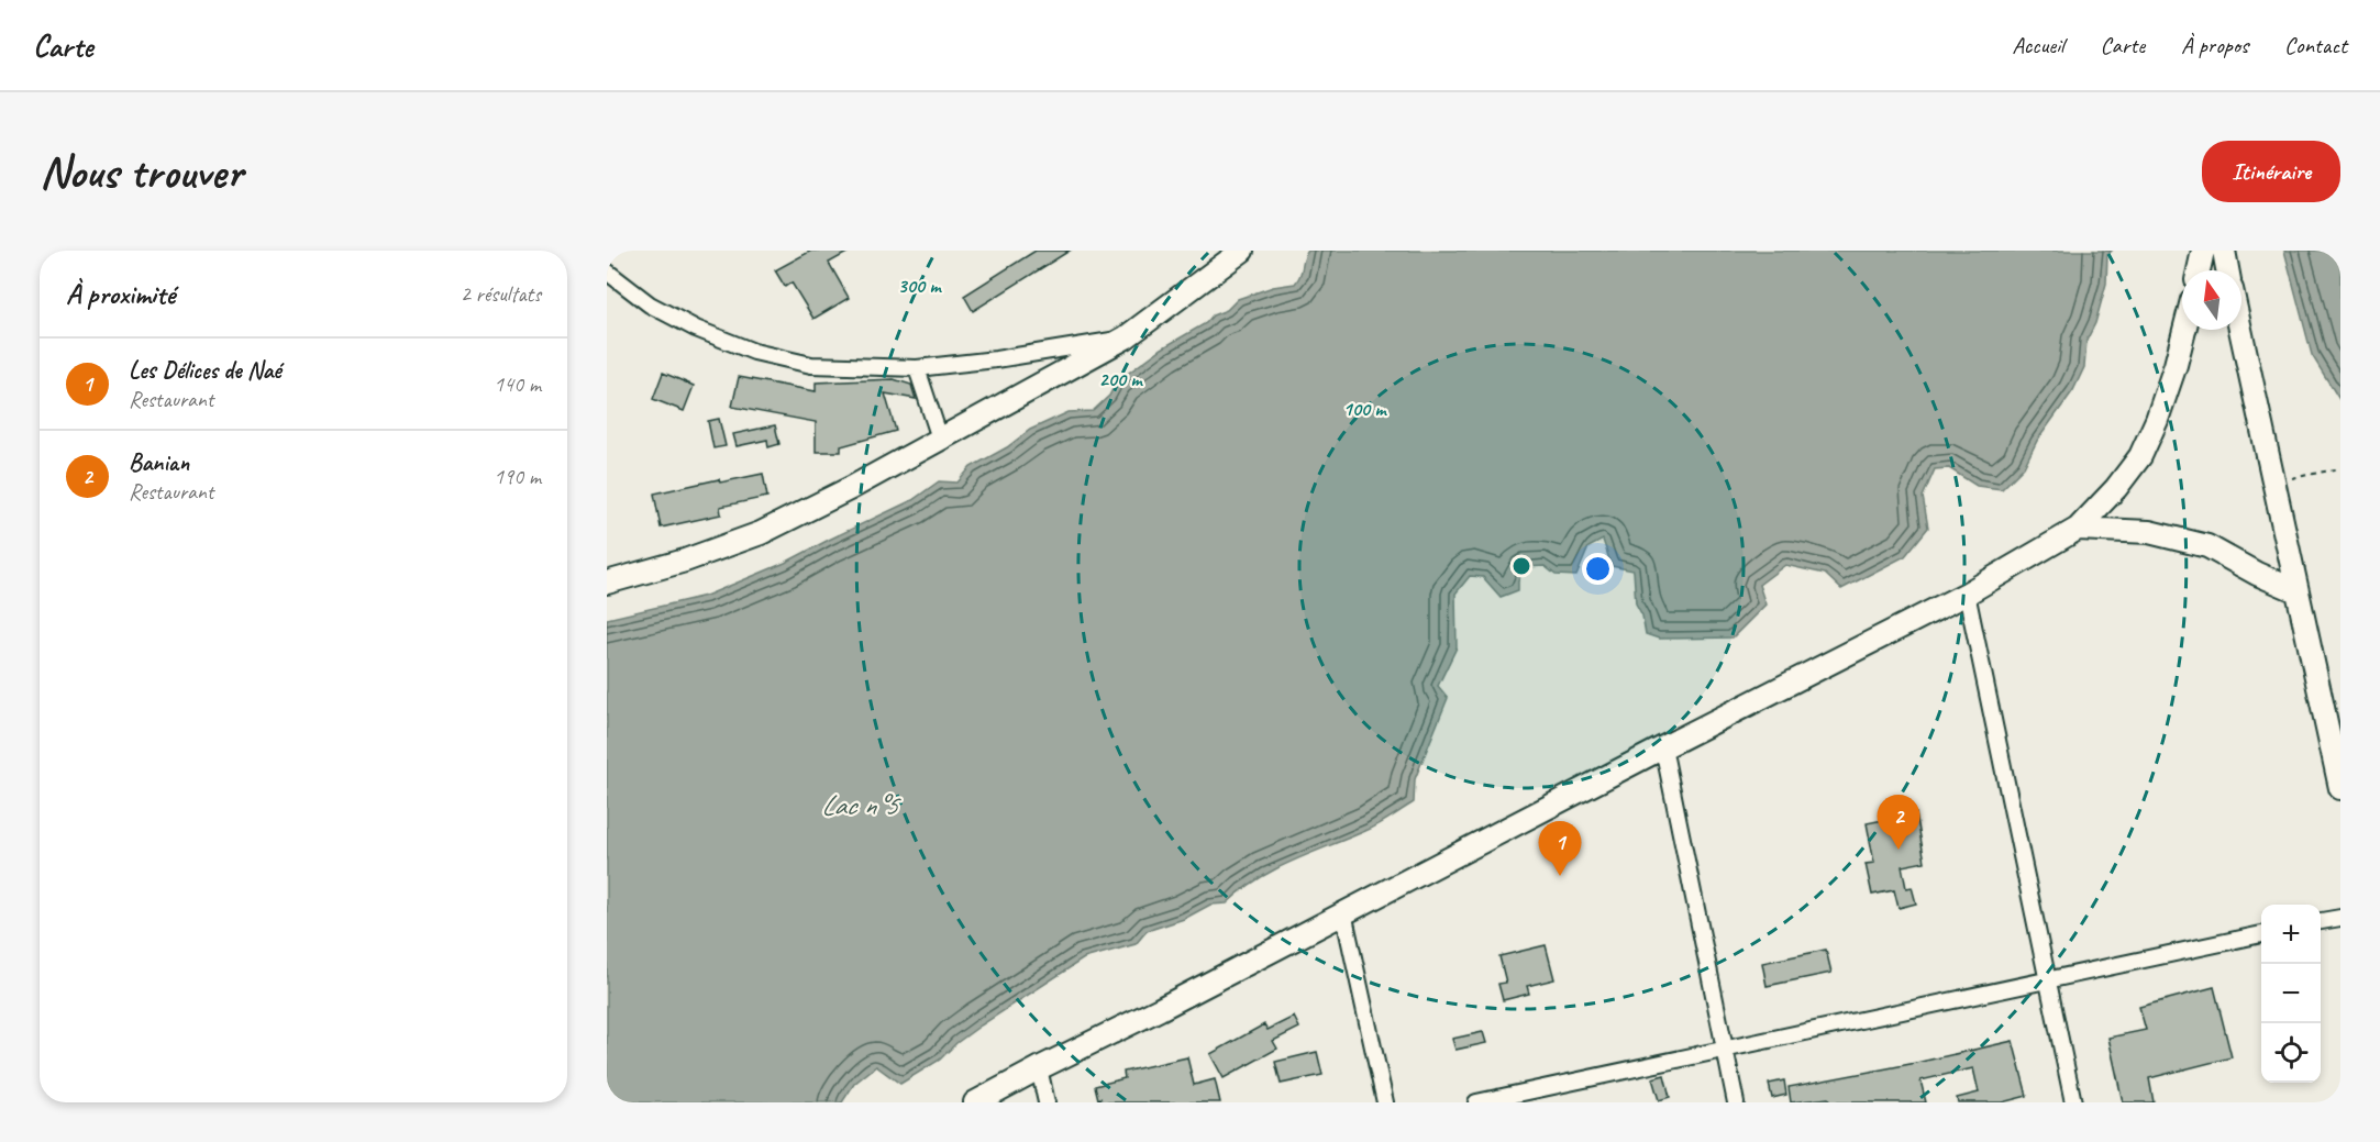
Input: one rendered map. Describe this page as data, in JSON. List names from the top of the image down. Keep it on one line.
{"water":["Lac n°5"],"north":"top","page":{"header":"Carte","nav":["Accueil","Carte","À propos","Contact"],"buttons":"Itinéraire","title":"Nous trouver","heading":["À proximité","2 résultats"],"list":[{"mark":"1","name":"Les Délices de Naé","note":"Restaurant","value":"140 m"},{"mark":"2","name":"Banian","note":"Restaurant","value":"190 m"}],"pins":["2","1"],"map_buttons":["+","−"]},"rings":["300 m","200 m","100 m"]}
